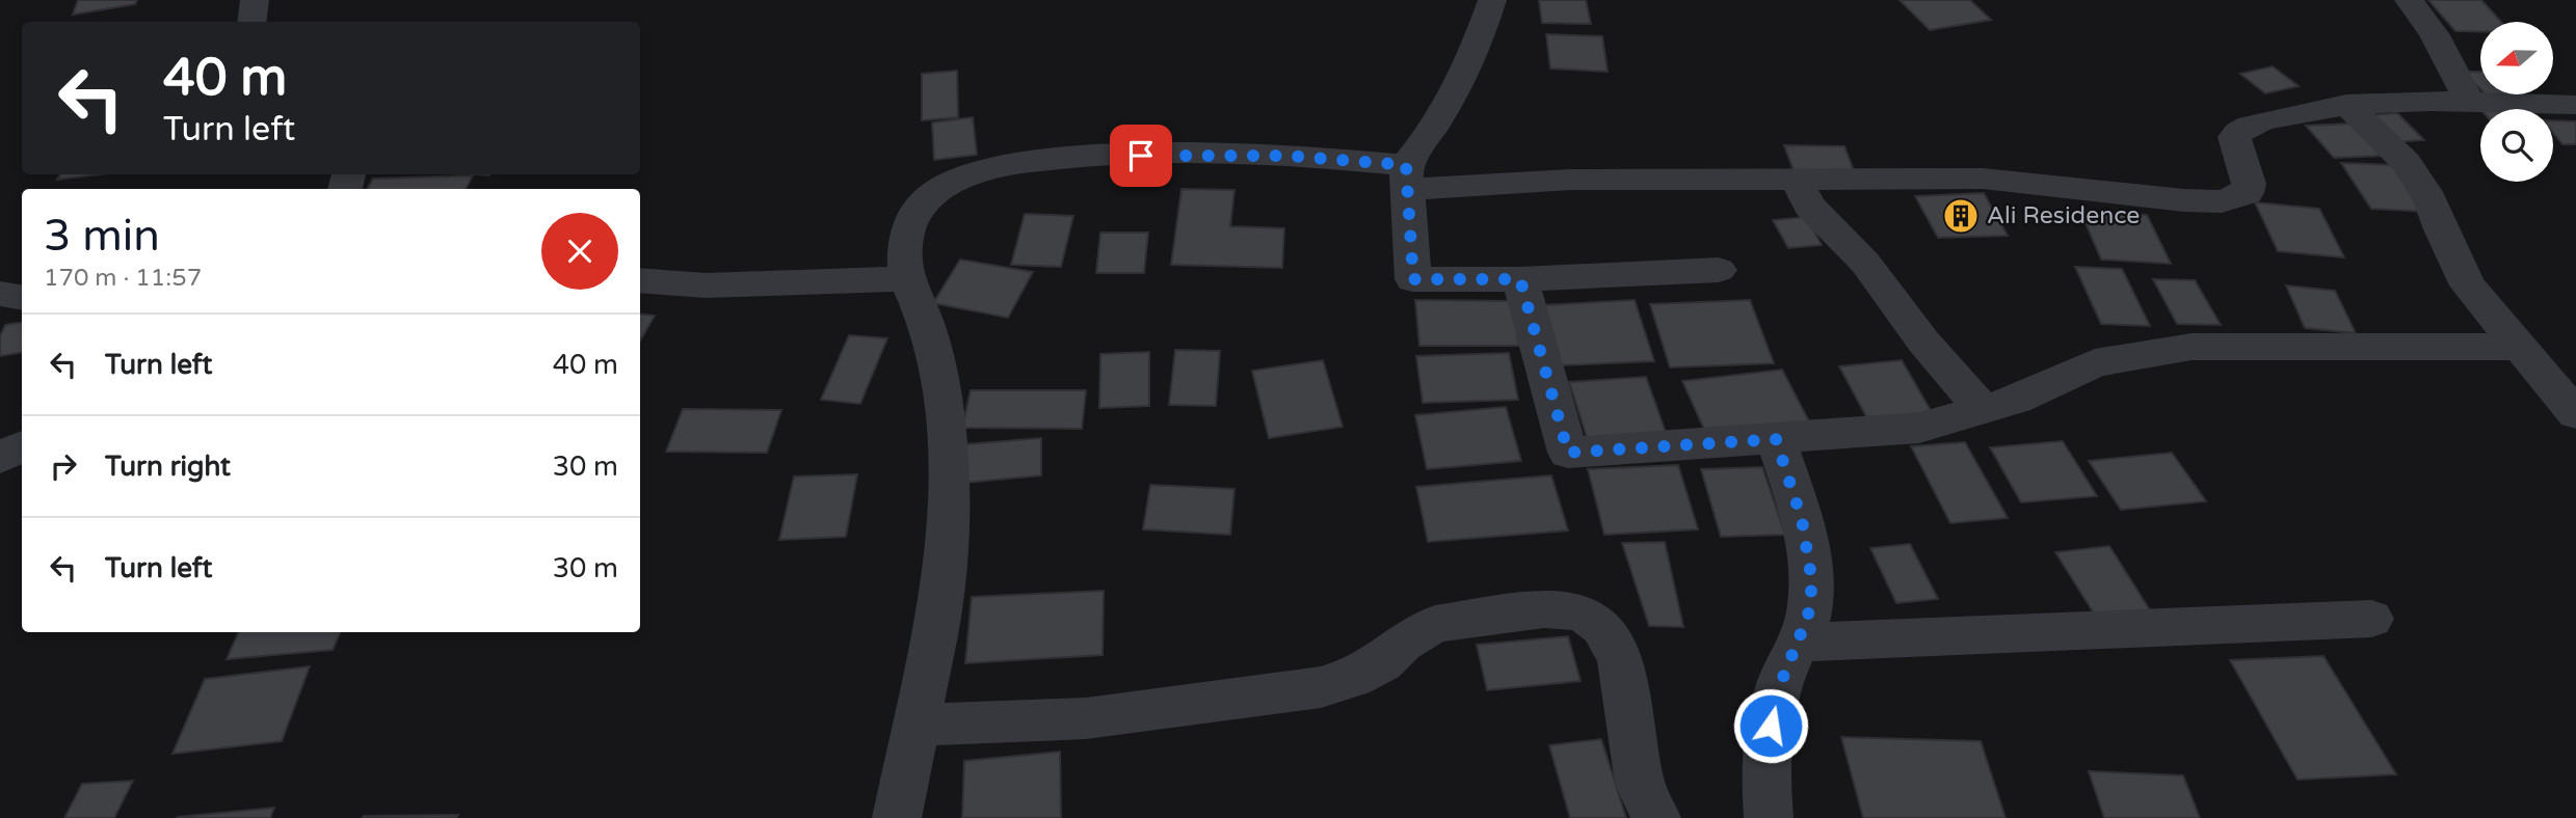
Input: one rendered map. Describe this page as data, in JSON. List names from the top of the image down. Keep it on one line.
{"places":{"building":["Ali Residence"]},"north":"left","page":{"turn":["40 m","Turn left"],"heading":["3 min","170 m · 11:57"],"list":[{"name":"Turn left","value":"40 m"},{"name":"Turn right","value":"30 m"},{"name":"Turn left","value":"30 m"}]}}
